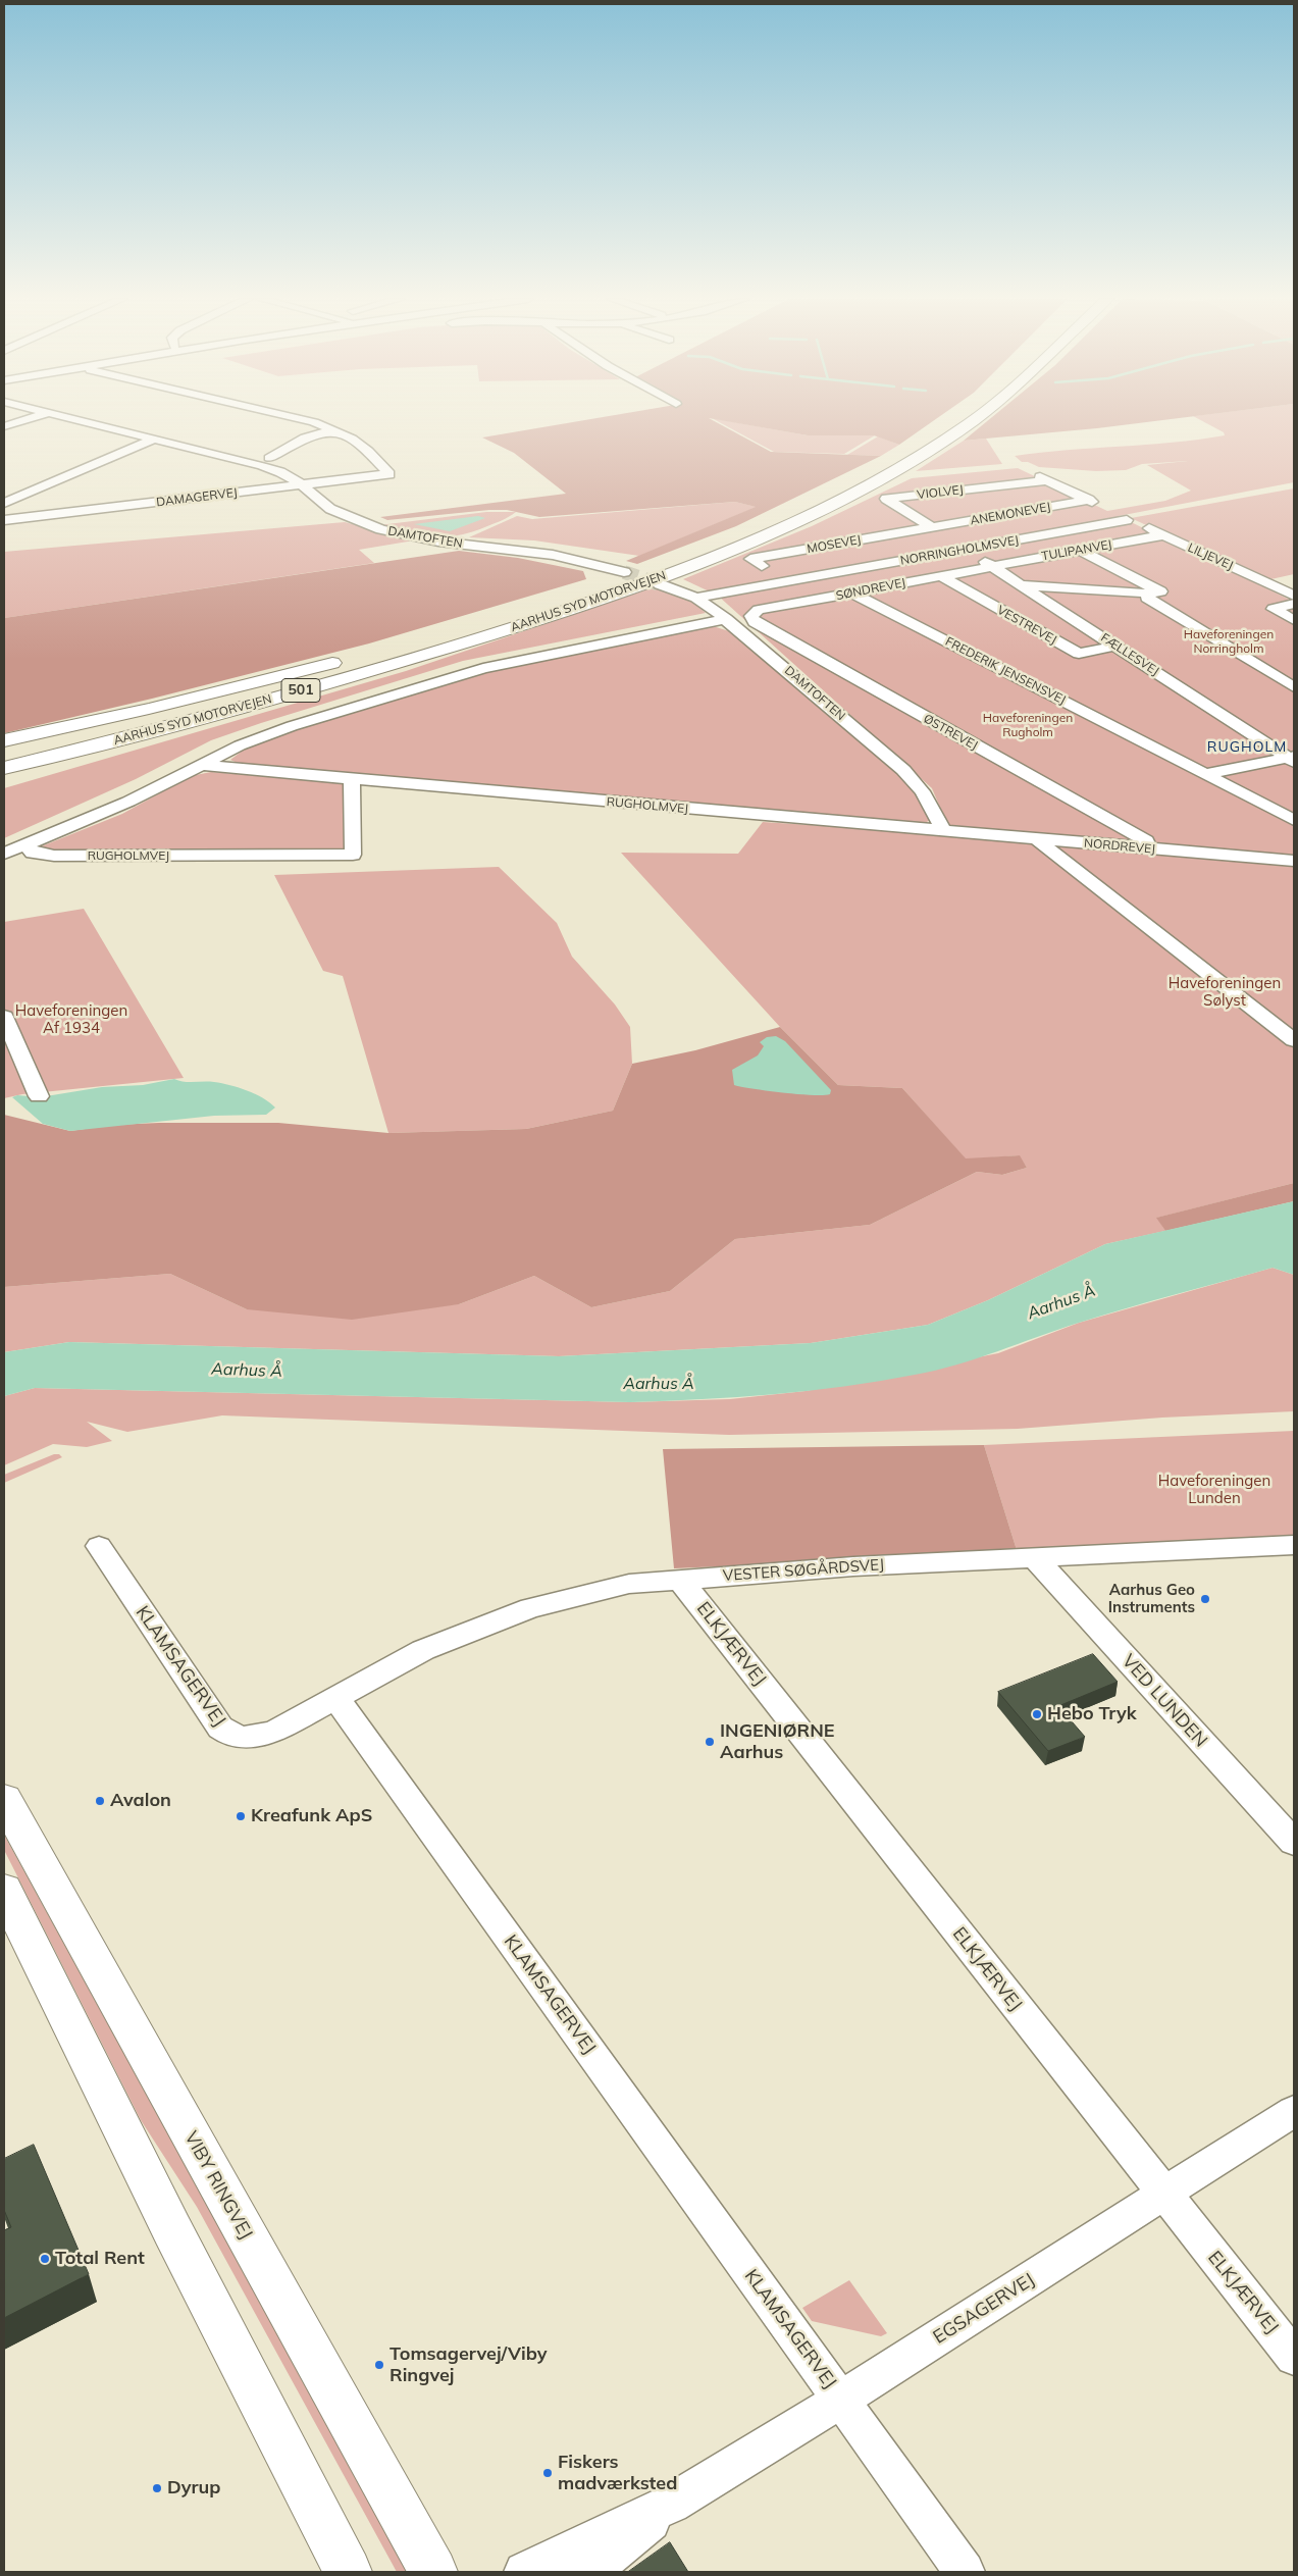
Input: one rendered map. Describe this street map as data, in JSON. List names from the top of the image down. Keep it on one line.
{"streets":{"main road":["AARHUS SYD MOTORVEJEN","501","VIBY RINGVEJ"],"street":["VIOLVEJ","DAMAGERVEJ","ANEMONEVEJ","DAMTOFTEN","MOSEVEJ","NORRINGHOLMSVEJ","TULIPANVEJ","LILJEVEJ","SØNDREVEJ","VESTREVEJ","FÆLLESVEJ","FREDERIK JENSENSVEJ","ØSTREVEJ","RUGHOLMVEJ","NORDREVEJ","VESTER SØGÅRDSVEJ","ELKJÆRVEJ","KLAMSAGERVEJ","VED LUNDEN","EGSAGERVEJ"]},"crossings":[["VIOLVEJ","ANEMONEVEJ"],["VIOLVEJ","MOSEVEJ"],["DAMAGERVEJ","DAMTOFTEN"],["ANEMONEVEJ","MOSEVEJ"],["DAMTOFTEN","NORRINGHOLMSVEJ"],["DAMTOFTEN","RUGHOLMVEJ"],["DAMTOFTEN","NORDREVEJ"],["NORRINGHOLMSVEJ","LILJEVEJ"],["NORRINGHOLMSVEJ","FÆLLESVEJ"],["TULIPANVEJ","LILJEVEJ"],["TULIPANVEJ","SØNDREVEJ"],["TULIPANVEJ","FÆLLESVEJ"],["SØNDREVEJ","VESTREVEJ"],["SØNDREVEJ","FÆLLESVEJ"],["SØNDREVEJ","FREDERIK JENSENSVEJ"],["SØNDREVEJ","ØSTREVEJ"],["VESTREVEJ","FÆLLESVEJ"],["ØSTREVEJ","NORDREVEJ"],["RUGHOLMVEJ","NORDREVEJ"],["VESTER SØGÅRDSVEJ","ELKJÆRVEJ"],["VESTER SØGÅRDSVEJ","KLAMSAGERVEJ"],["VESTER SØGÅRDSVEJ","VED LUNDEN"],["ELKJÆRVEJ","EGSAGERVEJ"],["KLAMSAGERVEJ","EGSAGERVEJ"]],"districts":["RUGHOLM"],"water":["Aarhus Å"],"parks":["Haveforeningen Norringholm","Haveforeningen Rugholm","Haveforeningen Sølyst","Haveforeningen Af 1934","Haveforeningen Lunden"],"places":["Aarhus Geo Instruments","Hebo Tryk","INGENIØRNE Aarhus","Avalon","Kreafunk ApS","Total Rent","Tomsagervej/Viby Ringvej","Fiskers madværksted","Dyrup"]}
